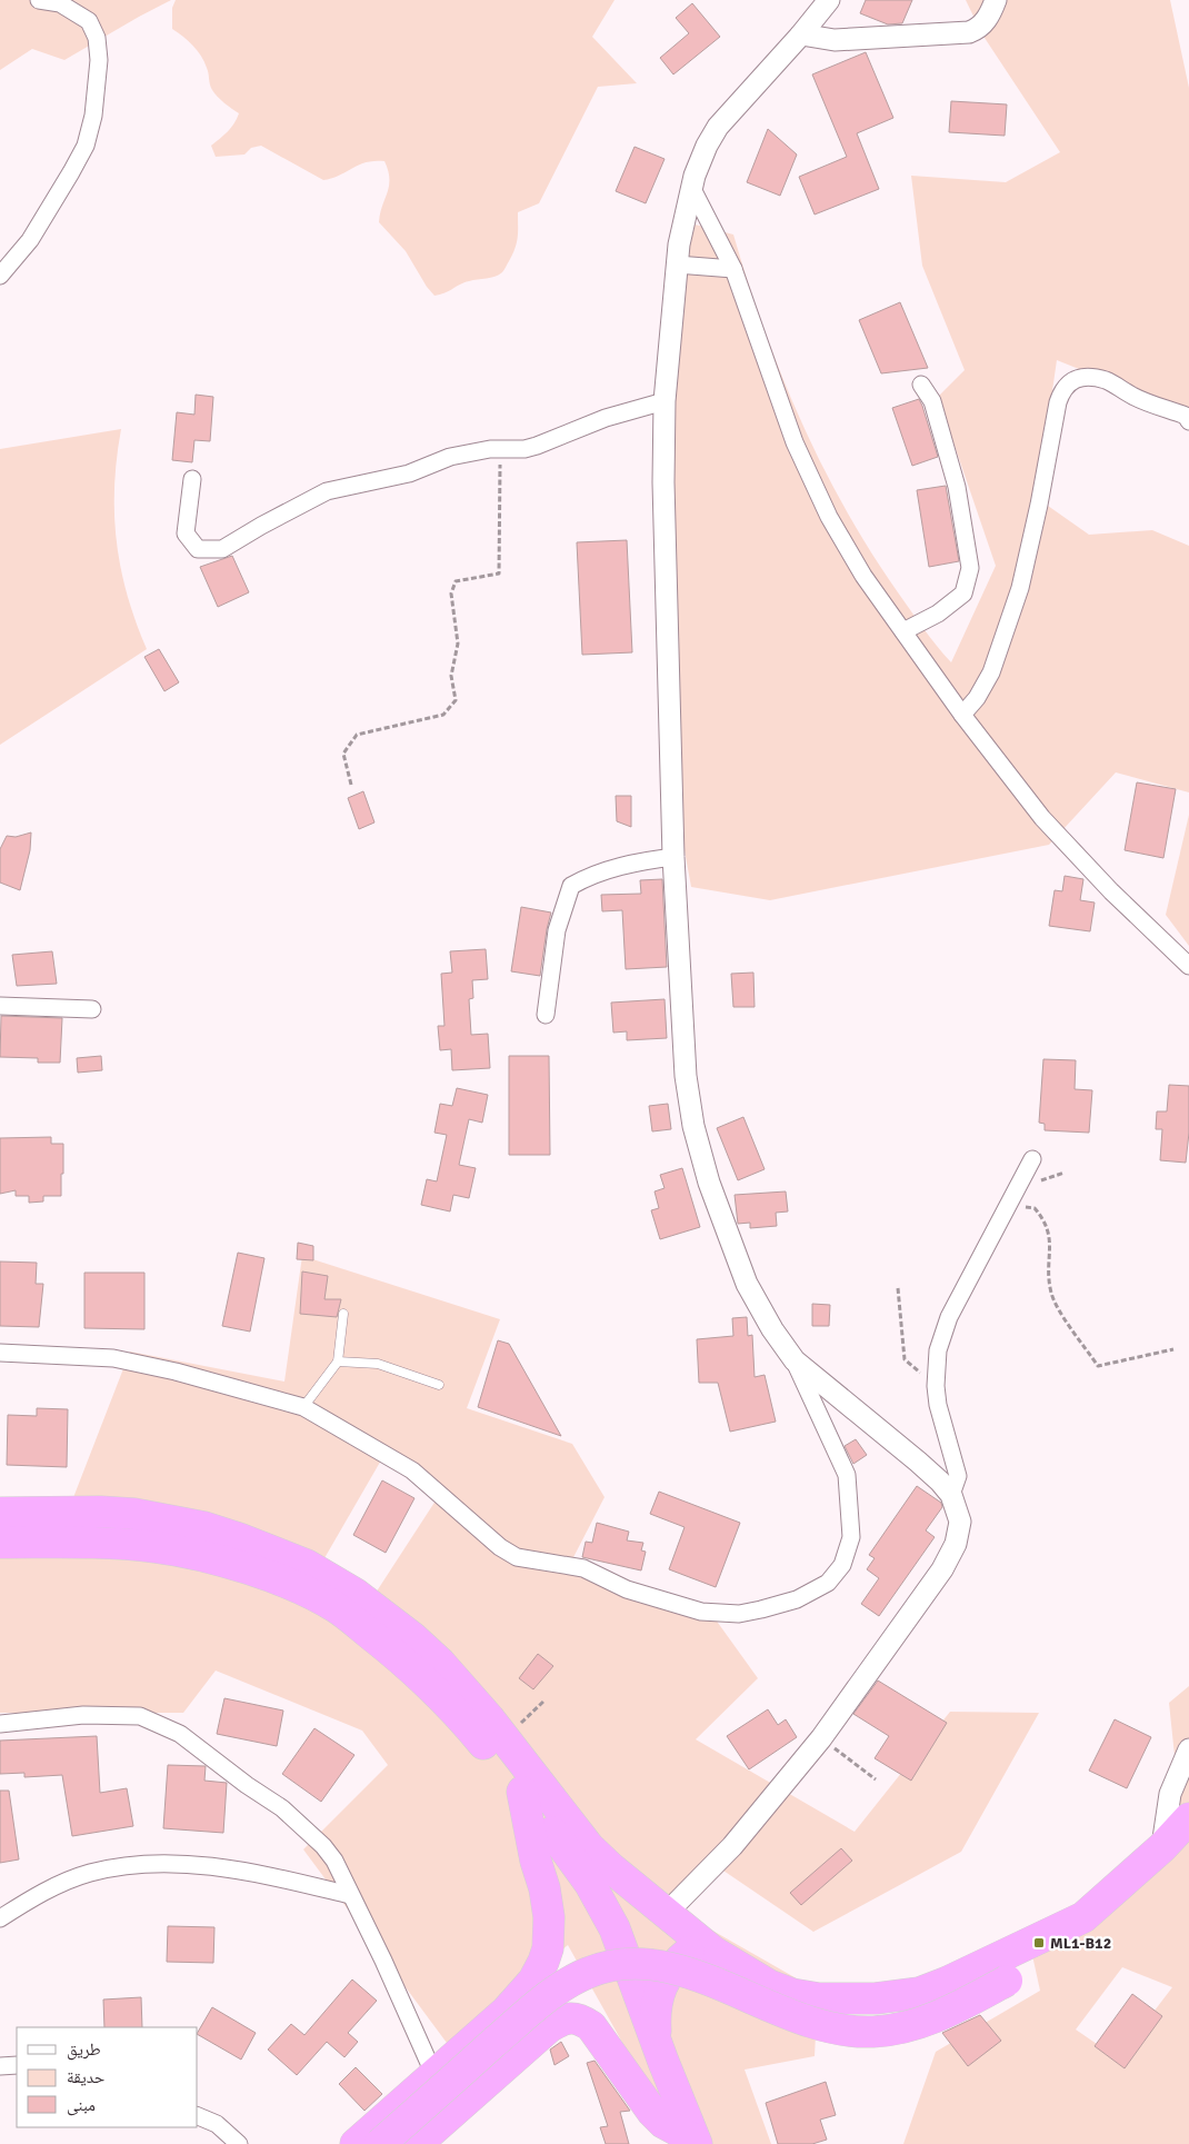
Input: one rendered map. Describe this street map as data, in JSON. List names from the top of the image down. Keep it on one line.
{"places":{"transit":["ML1-B12"]},"legend":["طريق","حديقة","مبنى"]}
